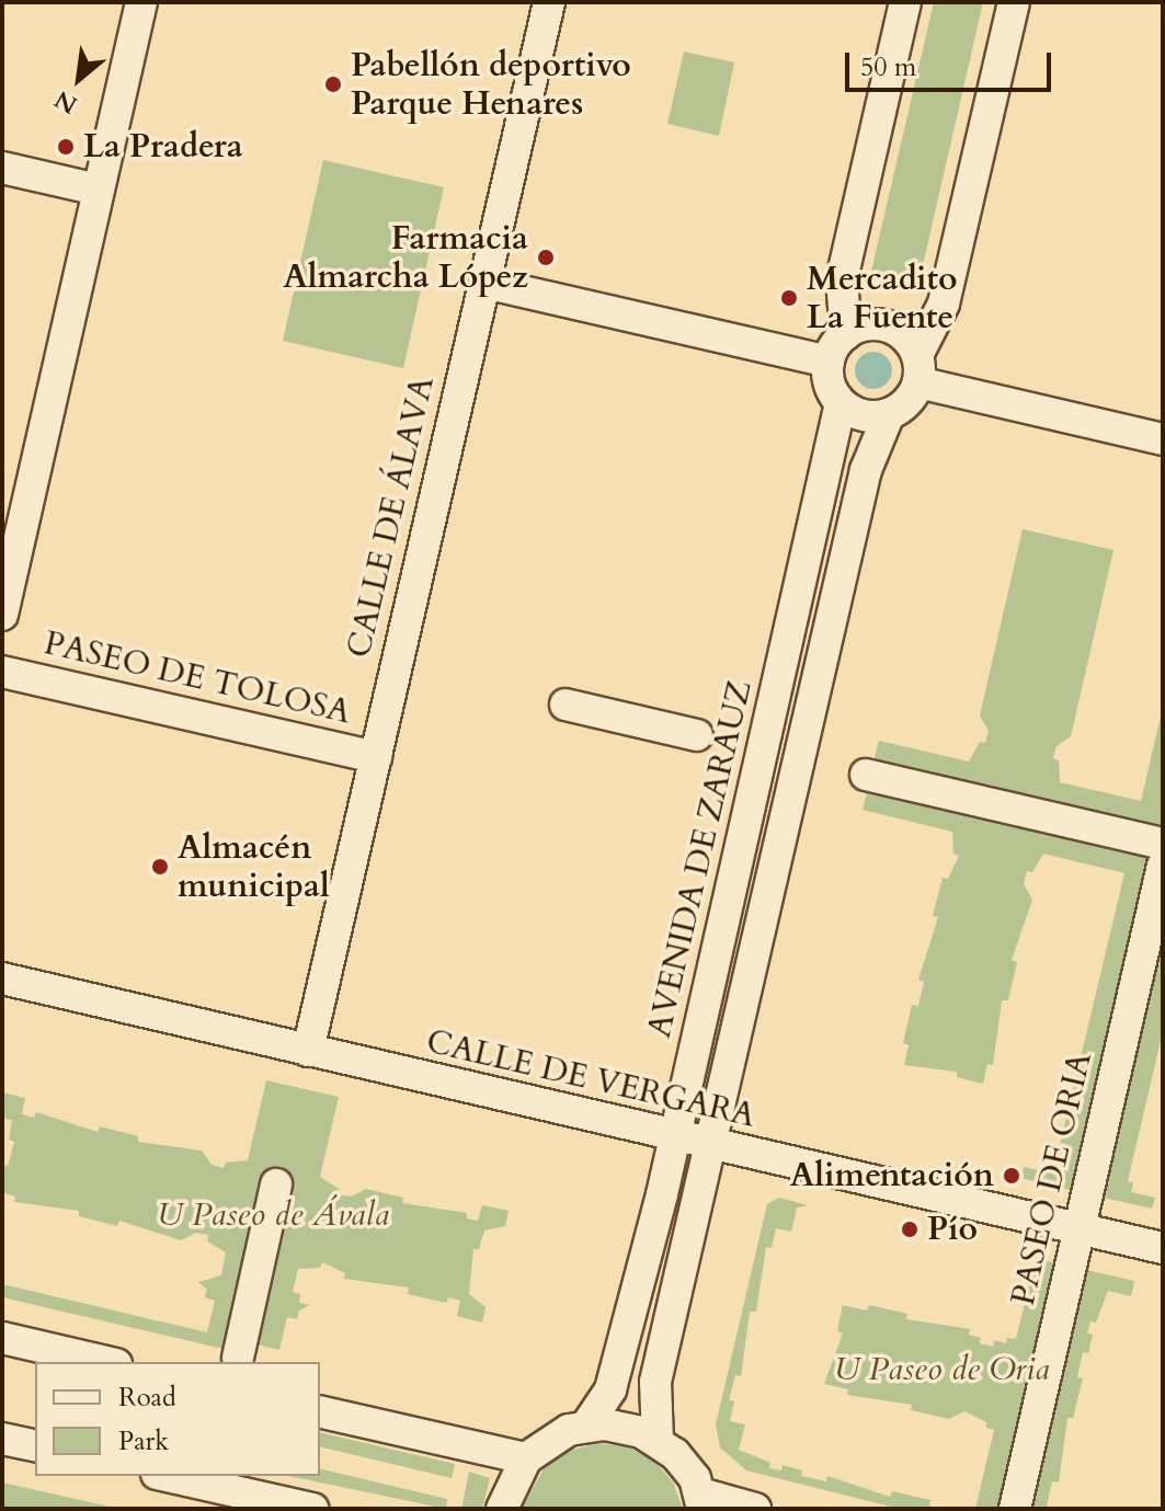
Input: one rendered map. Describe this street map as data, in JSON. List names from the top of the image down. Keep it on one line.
{"streets":{"street":["CALLE DE ÁLAVA","PASEO DE TOLOSA","AVENIDA DE ZARAUZ","CALLE DE VERGARA","PASEO DE ORIA"]},"crossings":[["CALLE DE ÁLAVA","PASEO DE TOLOSA"],["CALLE DE ÁLAVA","CALLE DE VERGARA"],["AVENIDA DE ZARAUZ","CALLE DE VERGARA"],["CALLE DE VERGARA","PASEO DE ORIA"]],"parks":["U Paseo de Ávala","U Paseo de Oria"],"places":["Pabellón deportivo Parque Henares","La Pradera","Farmacia Almarcha López","Mercadito La Fuente","Almacén municipal","Alimentación","Pío"],"legend":["Road","Park"],"scale_bar":"50 m","north":"bottom left"}
